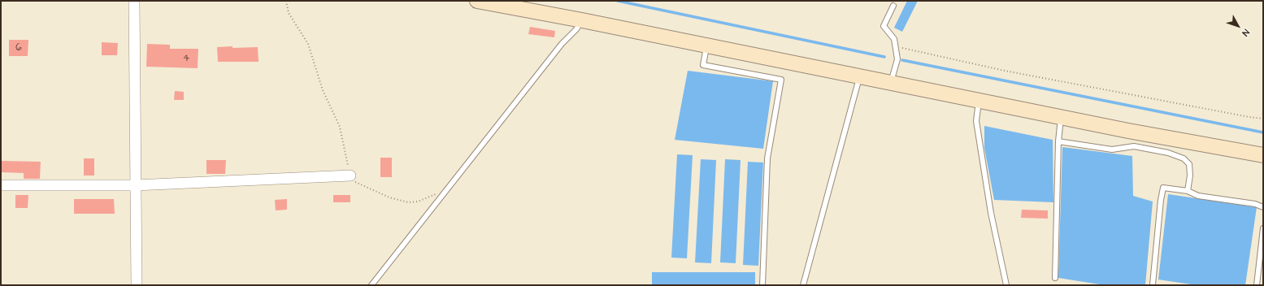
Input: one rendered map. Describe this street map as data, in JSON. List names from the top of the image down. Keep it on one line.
{"house_numbers":["6","4"],"north":"bottom right"}
